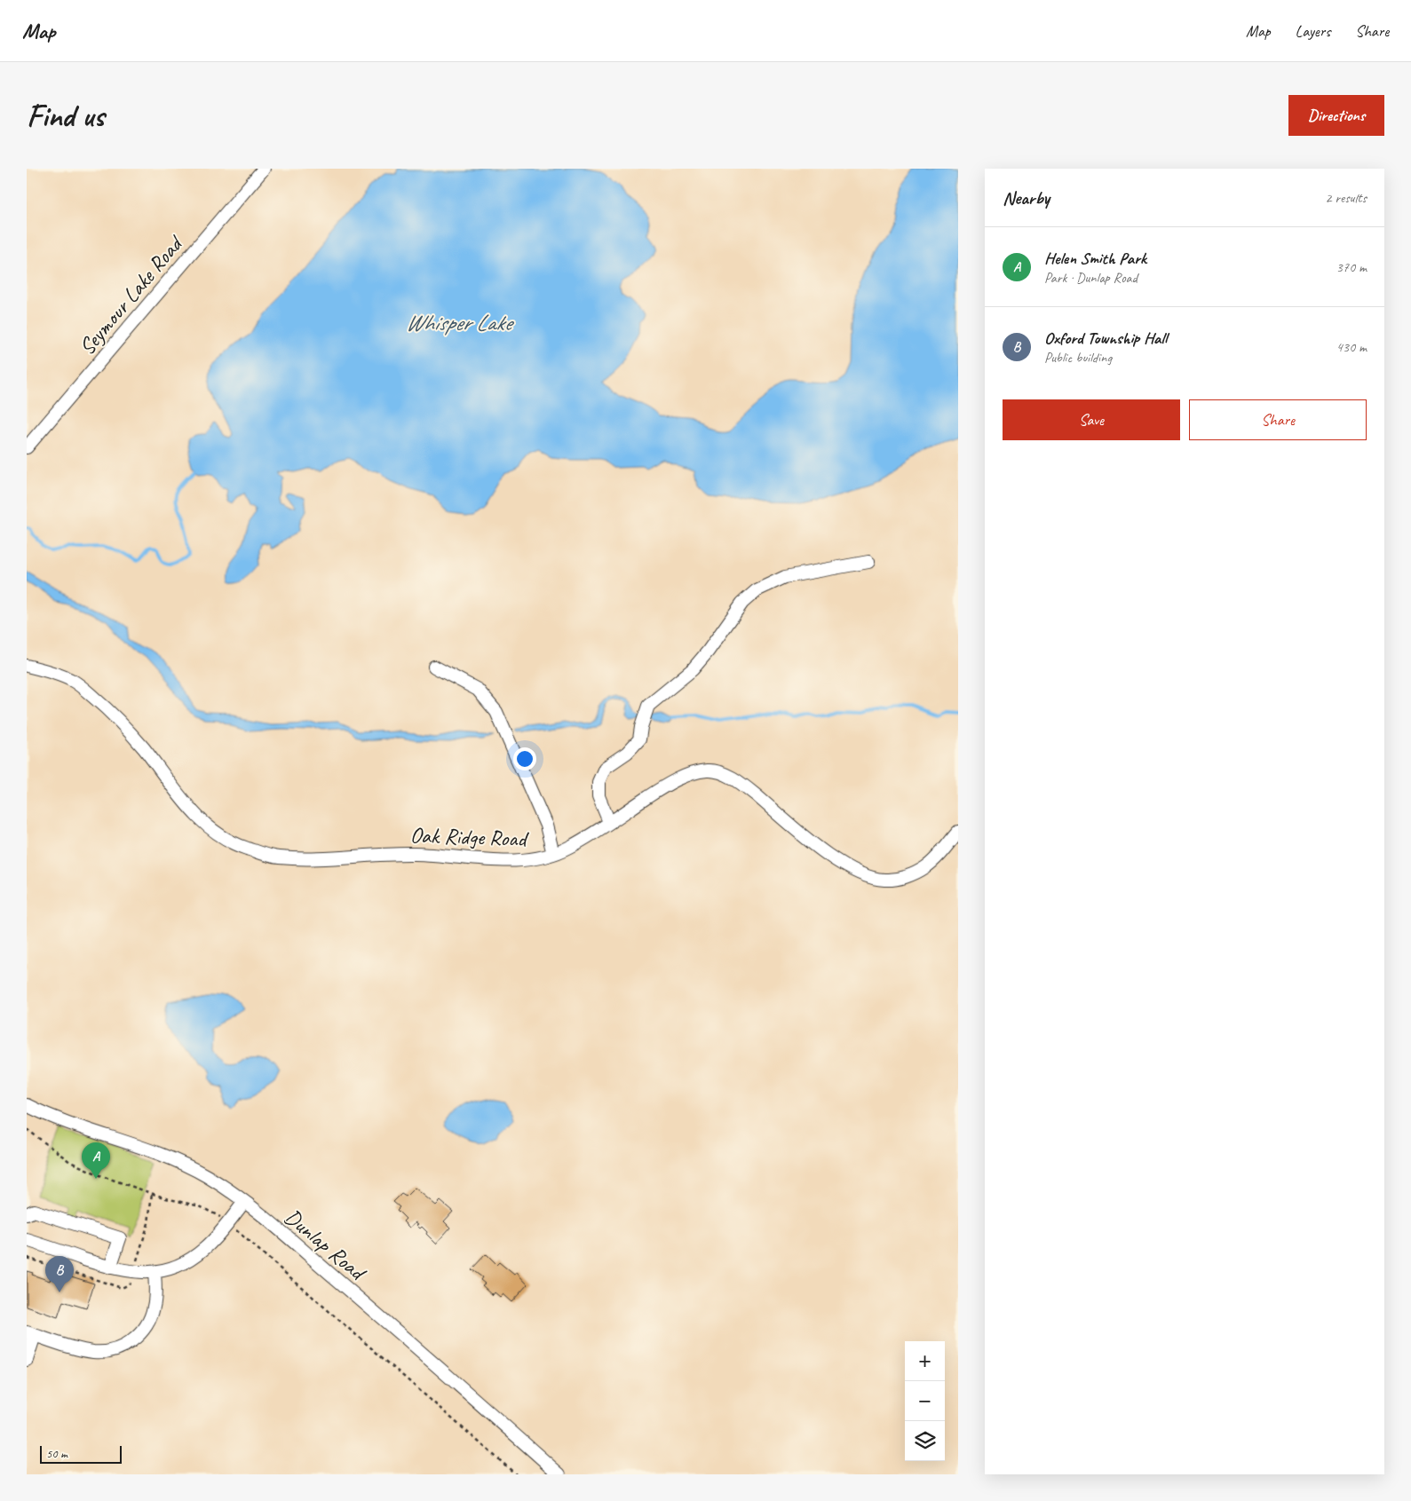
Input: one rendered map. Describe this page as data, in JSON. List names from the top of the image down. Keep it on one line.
{"streets":{"street":["Seymour Lake Road","Oak Ridge Road","Dunlap Road"]},"water":["Whisper Lake"],"scale_bar":"50 m","page":{"header":"Map","nav":["Map","Layers","Share"],"buttons":["Directions",["Save","Share"]],"title":"Find us","heading":["Nearby","2 results"],"list":[{"mark":"A","name":"Helen Smith Park","note":"Park · Dunlap Road","value":"370 m"},{"mark":"B","name":"Oxford Township Hall","note":"Public building","value":"430 m"}],"pins":["A","B"],"map_buttons":["+","−"],"scale":"50 m"}}
